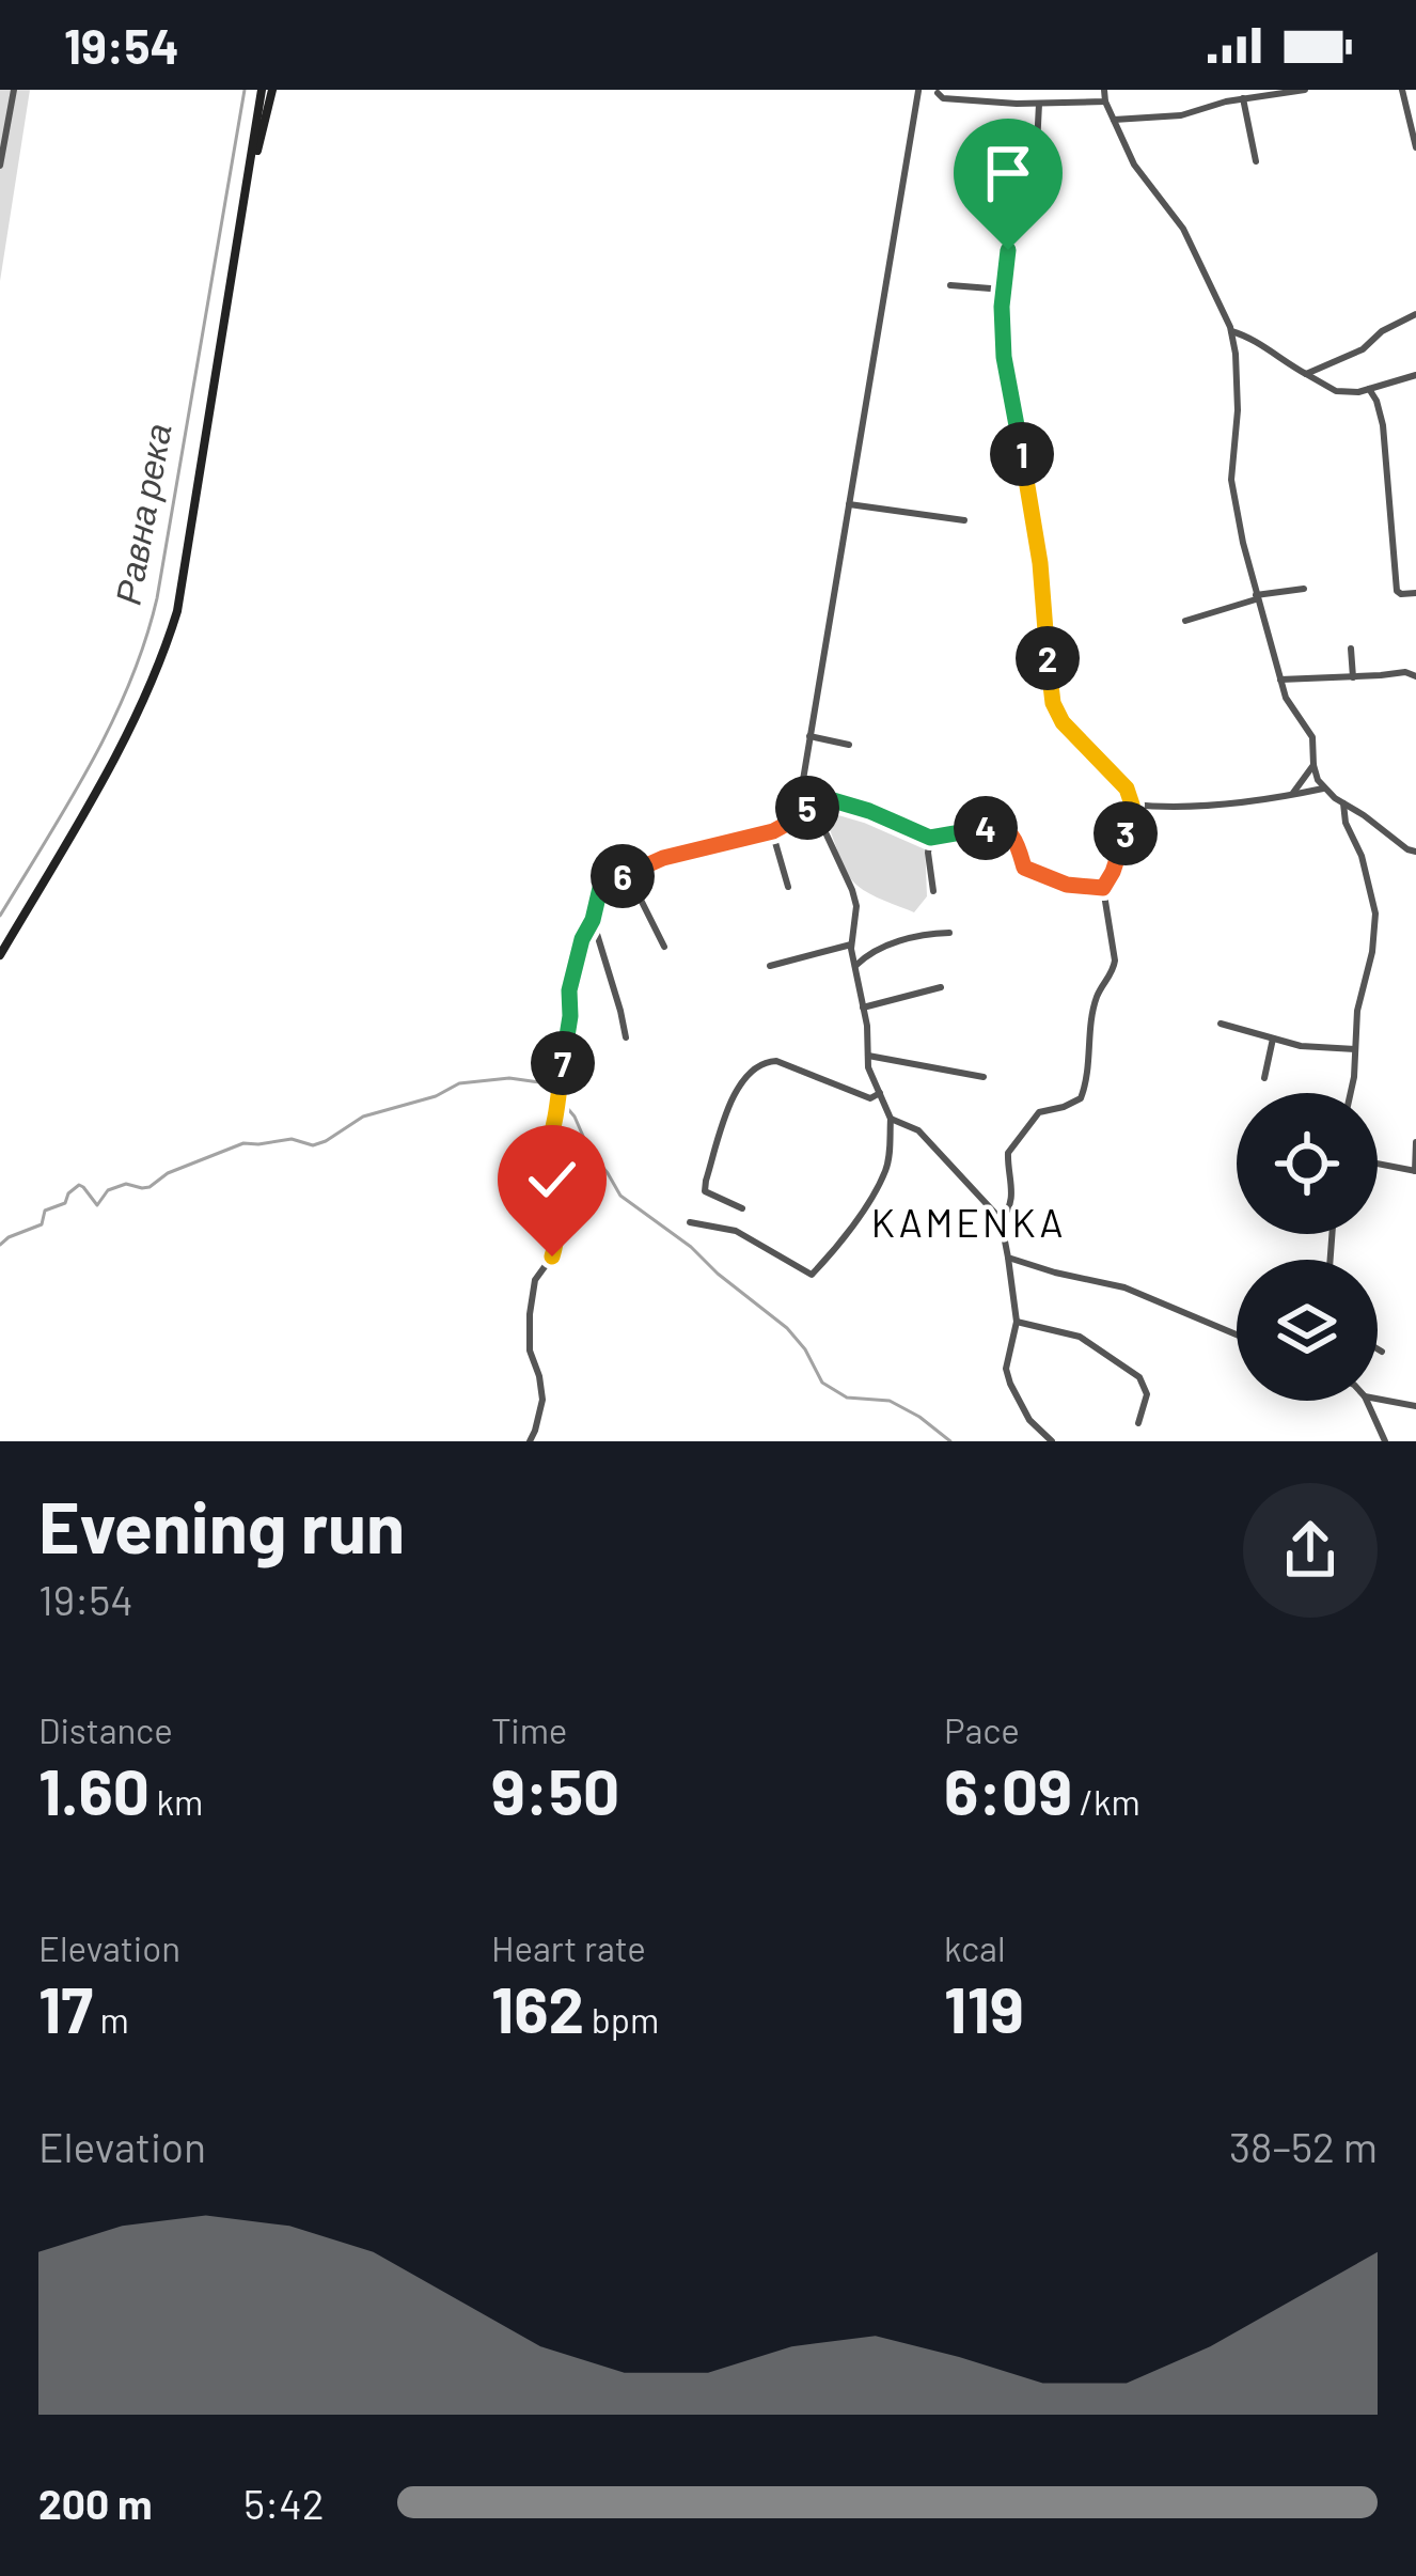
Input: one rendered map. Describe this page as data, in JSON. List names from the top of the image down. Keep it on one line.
{"districts":["KAMENKA"],"water":["Равна река"],"page":{"status":"19:54","pins":["1","2","5","4","3","6","7"],"heading":["Evening run","19:54"],"stats":[["Distance","1.60 km"],["Time","9:50"],["Pace","6:09 /km"],["Elevation","17 m"],["Heart rate","162 bpm"],["kcal","119"]],"chart":["Elevation","38–52 m"],"list":[{"name":"200 m","note":"5:42"}]}}
